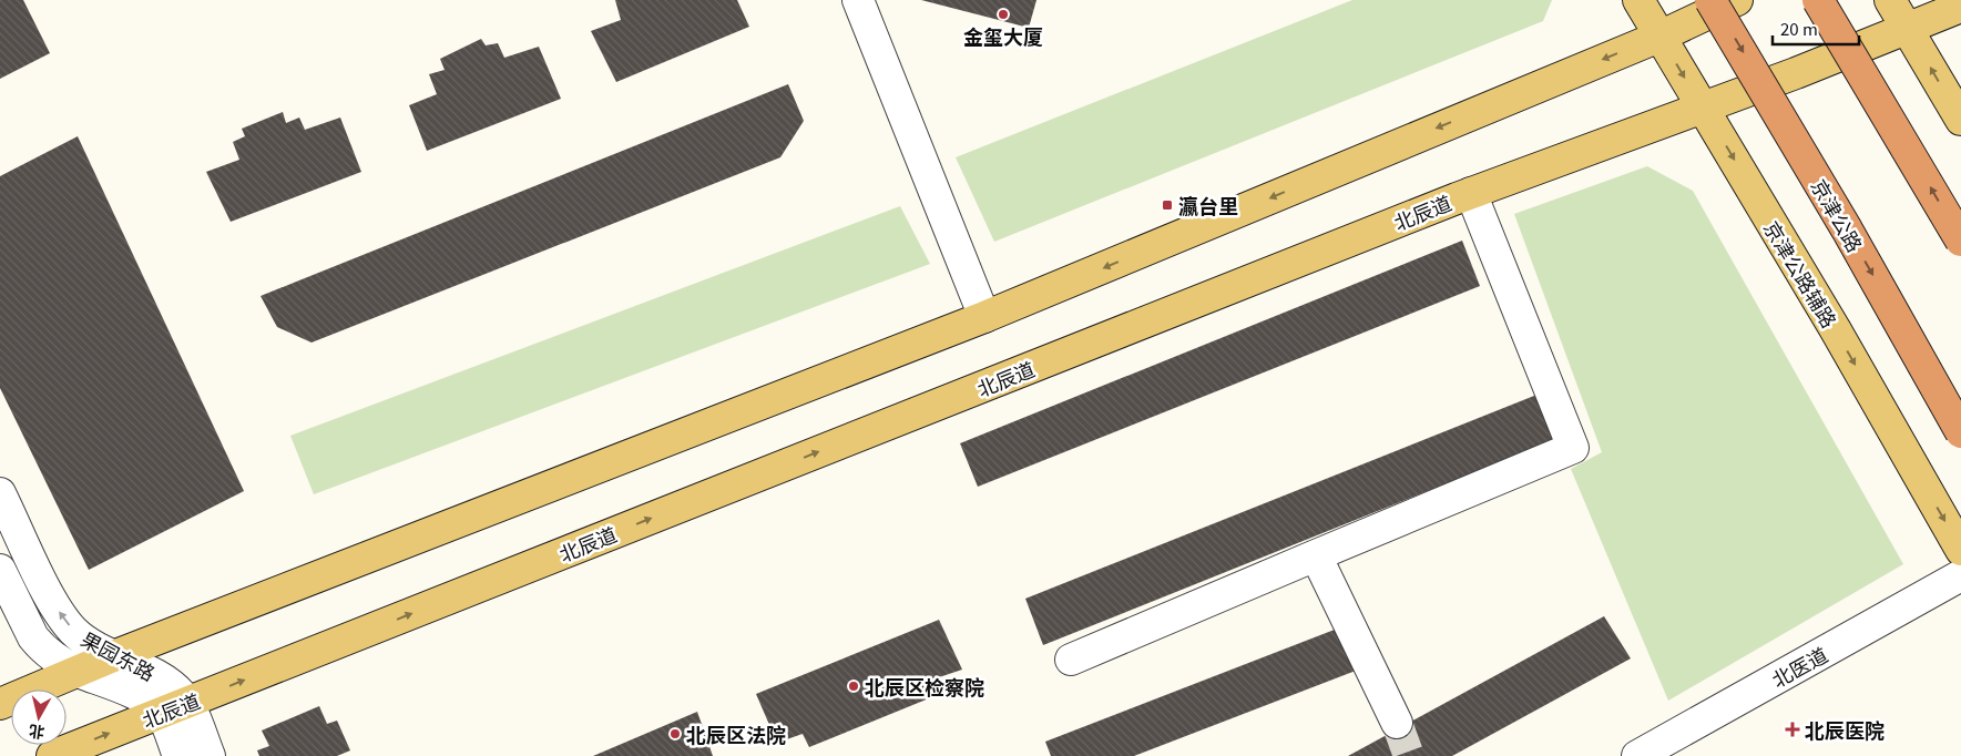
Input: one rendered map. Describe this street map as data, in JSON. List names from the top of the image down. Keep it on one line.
{"streets":{"highway":["京津公路"],"main road":["北辰道","京津公路辅路"],"street":["果园东路","北医道"]},"crossings":[["北辰道","京津公路辅路"],["北辰道","果园东路"]],"one_way":["京津公路辅路"],"places":{"other":["金玺大厦","北辰区检察院","北辰区法院"],"transit":["瀛台里"],"health":["北辰医院"]},"scale_bar":"20 m","north":"bottom"}
